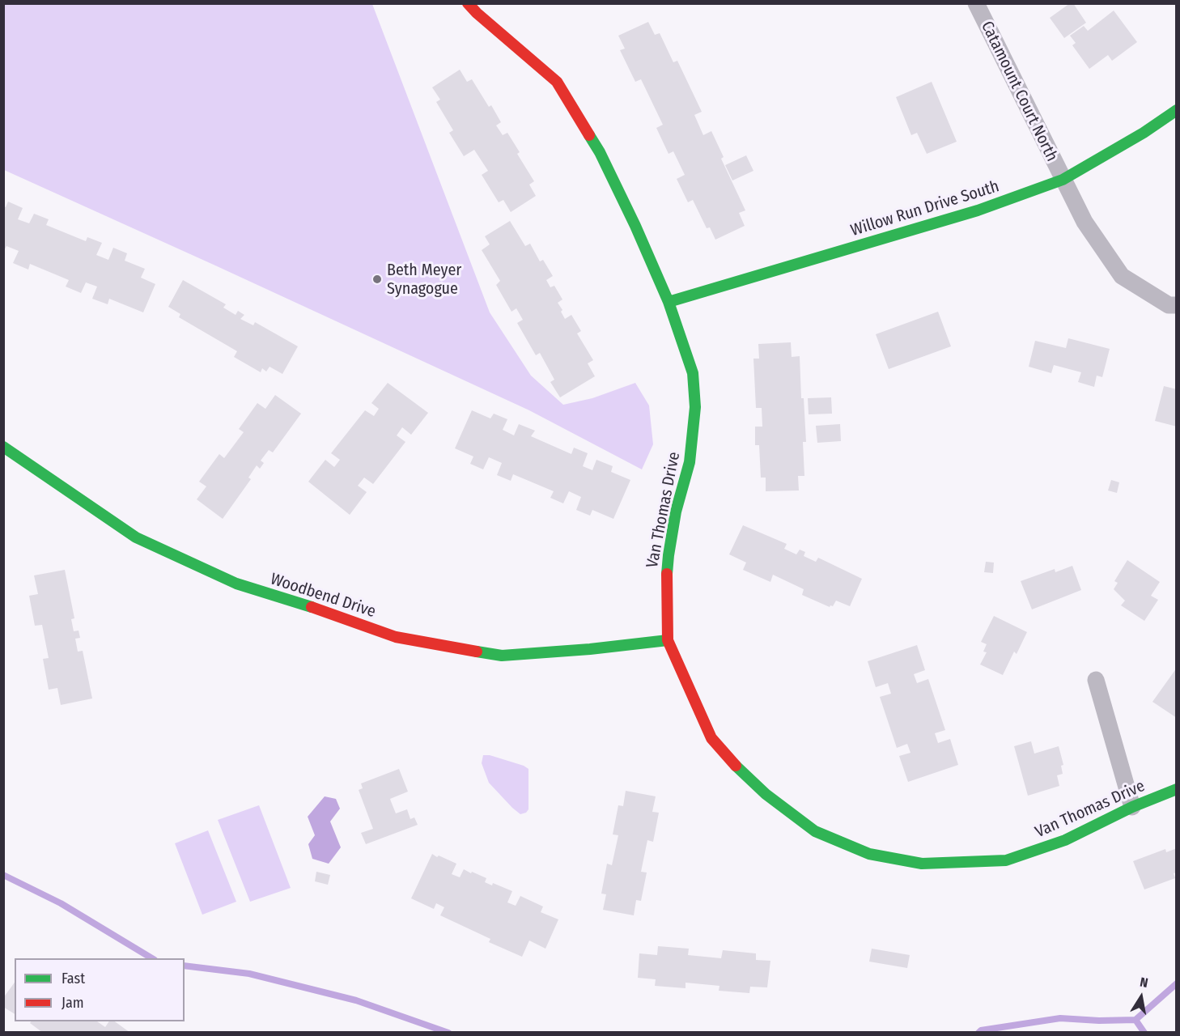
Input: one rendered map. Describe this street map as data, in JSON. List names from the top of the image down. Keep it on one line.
{"streets":{"street":["Catamount Court North","Willow Run Drive South","Van Thomas Drive","Woodbend Drive"]},"crossings":[["Catamount Court North","Willow Run Drive South"],["Willow Run Drive South","Van Thomas Drive"],["Van Thomas Drive","Woodbend Drive"]],"places":["Beth Meyer Synagogue"],"legend":["Fast","Jam"],"north":"top"}
